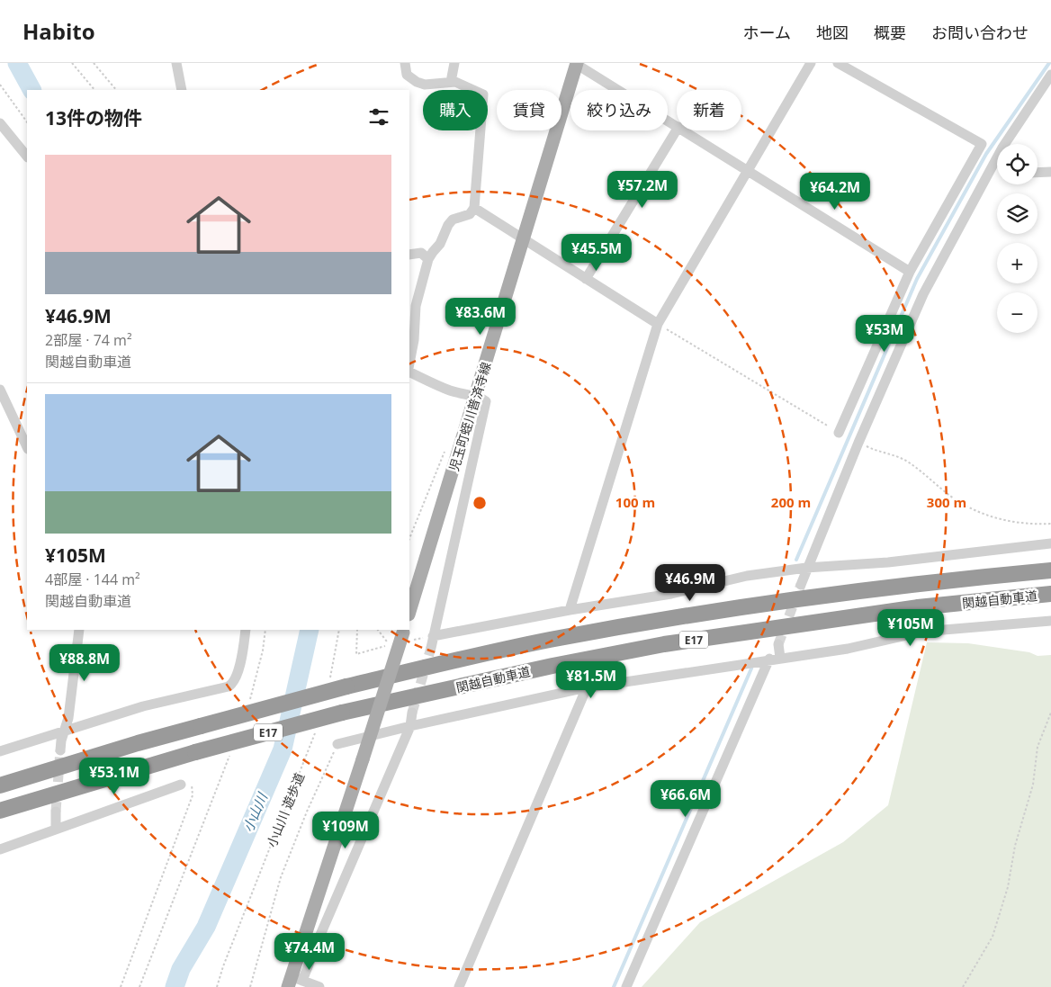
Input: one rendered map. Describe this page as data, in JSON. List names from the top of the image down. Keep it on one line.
{"streets":{"highway":["関越自動車道","E17"],"main road":["児玉町蛭川普済寺線"],"path":["小山川 遊歩道"]},"water":["小山川"],"page":{"header":"Habito","nav":["ホーム","地図","概要","お問い合わせ"],"chip":["購入","賃貸","絞り込み","新着"],"heading":"13件の物件","map_buttons":["+","−"],"list":[{"name":"¥46.9M","note":"2部屋 · 74 m² · 関越自動車道"},{"name":"¥105M","note":"4部屋 · 144 m² · 関越自動車道"}],"price":["¥57.2M","¥64.2M","¥45.5M","¥83.6M","¥53M","¥46.9M","¥105M","¥88.8M","¥81.5M","¥53.1M","¥66.6M","¥109M","¥74.4M"]},"rings":["100 m","200 m","300 m"]}
